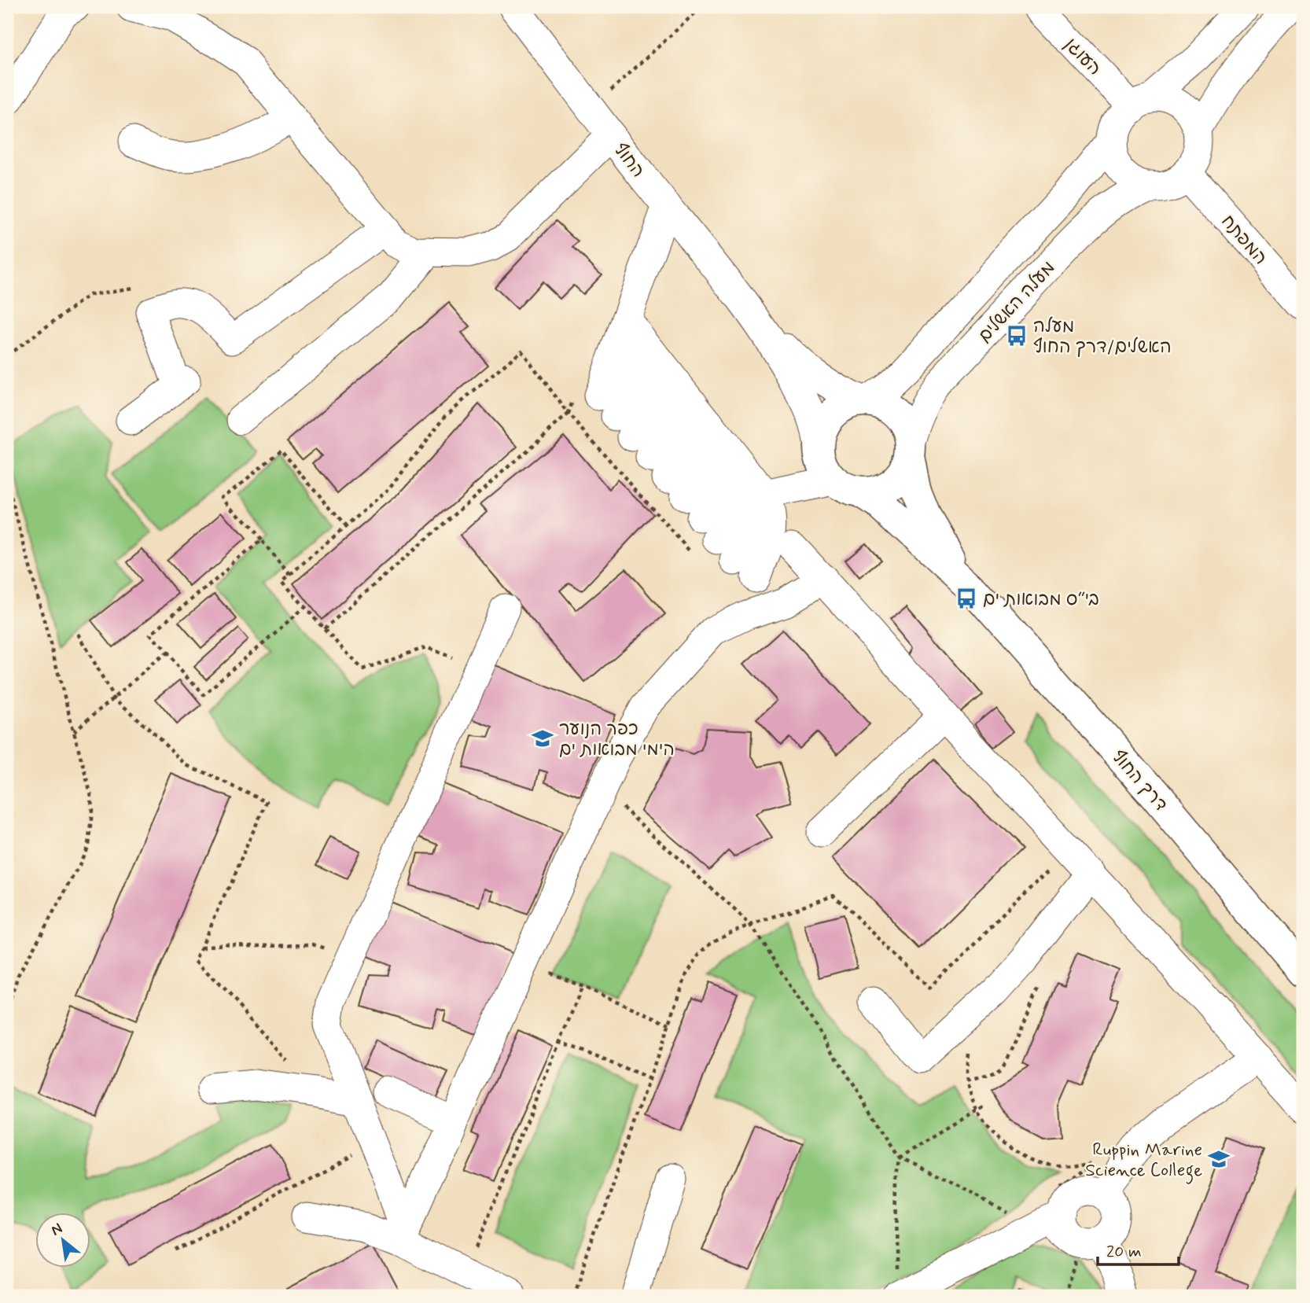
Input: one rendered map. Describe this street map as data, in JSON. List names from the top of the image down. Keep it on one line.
{"streets":{"main road":["דרך החוף"],"street":["העוגן","החוף","המפתח","מעלה האשלים"]},"crossings":[["העוגן","המפתח"],["העוגן","מעלה האשלים"],["החוף","מעלה האשלים"],["החוף","דרך החוף"],["המפתח","מעלה האשלים"],["מעלה האשלים","דרך החוף"]],"places":{"bus stop":["מעלה האשלים/דרך החוף","בי״ס מבואות ים"],"school or university":["כפר הנוער הימי מבואות ים","Ruppin Marine Science College"]},"scale_bar":"20 m","north":"top left"}
